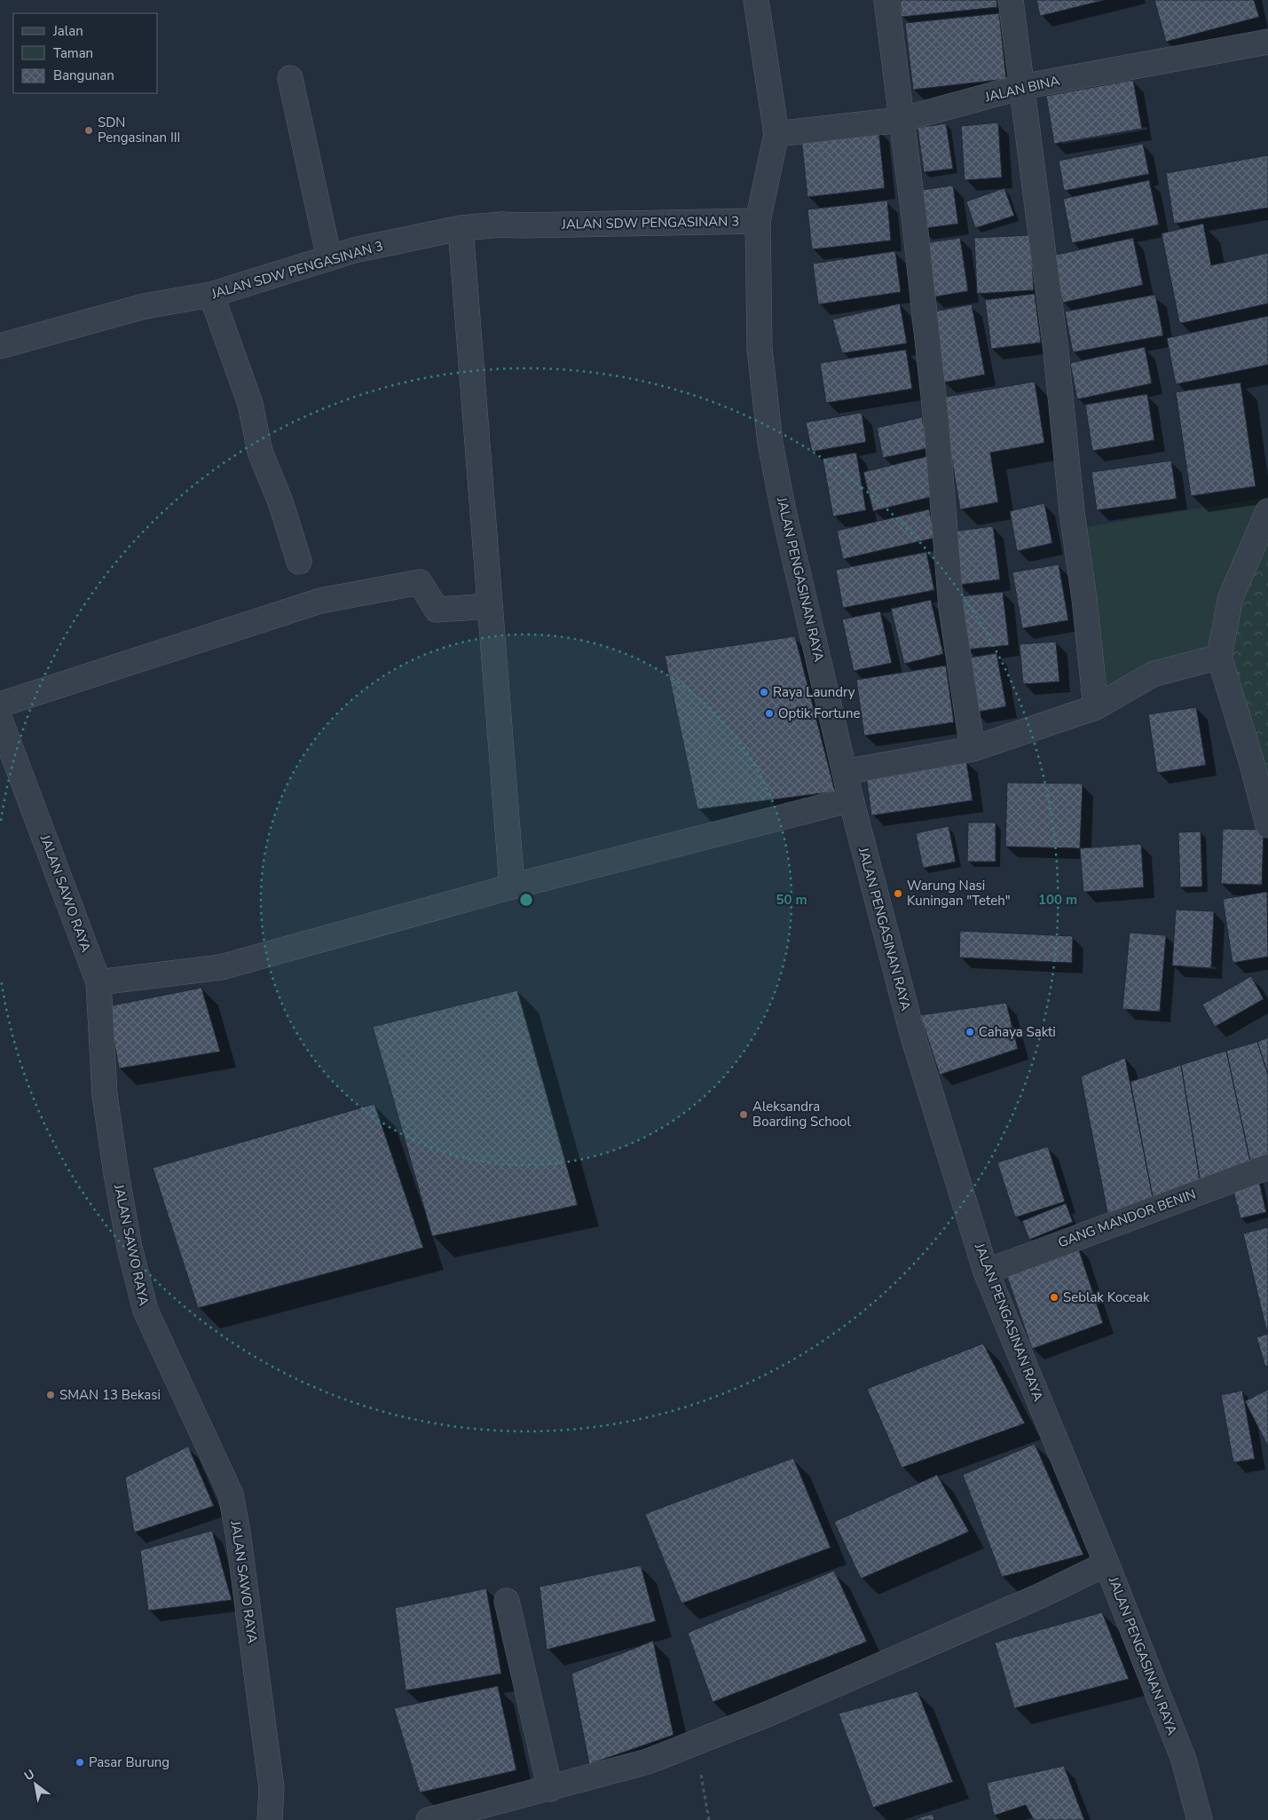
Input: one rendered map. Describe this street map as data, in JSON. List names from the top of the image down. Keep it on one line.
{"streets":{"street":["JALAN BINA","JALAN SDW PENGASINAN 3","JALAN PENGASINAN RAYA","JALAN SAWO RAYA","GANG MANDOR BENIN"]},"crossings":[["JALAN BINA","JALAN PENGASINAN RAYA"],["JALAN SDW PENGASINAN 3","JALAN PENGASINAN RAYA"],["JALAN PENGASINAN RAYA","GANG MANDOR BENIN"]],"places":["SDN Pengasinan III","Raya Laundry","Optik Fortune","Warung Nasi Kuningan \"Teteh\"","Cahaya Sakti","Aleksandra Boarding School","Seblak Koceak","SMAN 13 Bekasi","Pasar Burung"],"legend":["Jalan","Taman","Bangunan"],"north":"top left","rings":["50 m","100 m"]}
